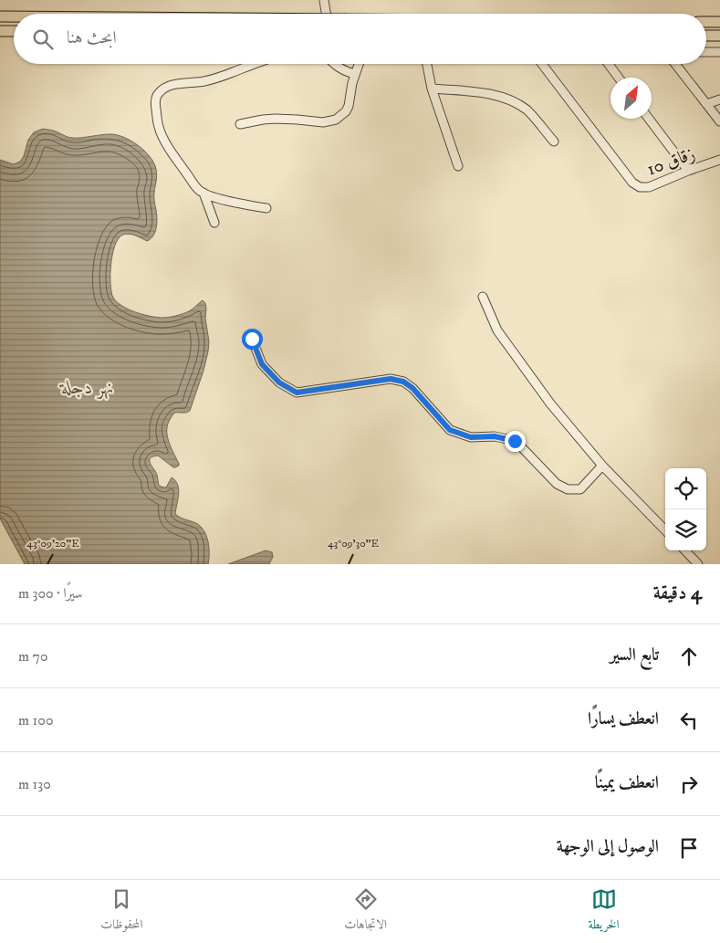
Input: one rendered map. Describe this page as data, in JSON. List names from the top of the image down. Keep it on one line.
{"streets":{"street":["زقاق 10"]},"water":["نهر دجلة"],"north":"top right","page":{"search":"ابحث هنا","heading":["4 دقيقة","سيرًا · 300 m"],"list":[["تابع السير","70 m"],["انعطف يسارًا","100 m"],["انعطف يمينًا","130 m"],"الوصول إلى الوجهة"],"nav":["الخريطة","الاتجاهات","المحفوظات"]},"coordinates":["43°09'20\"E","43°09'30\"E"]}
